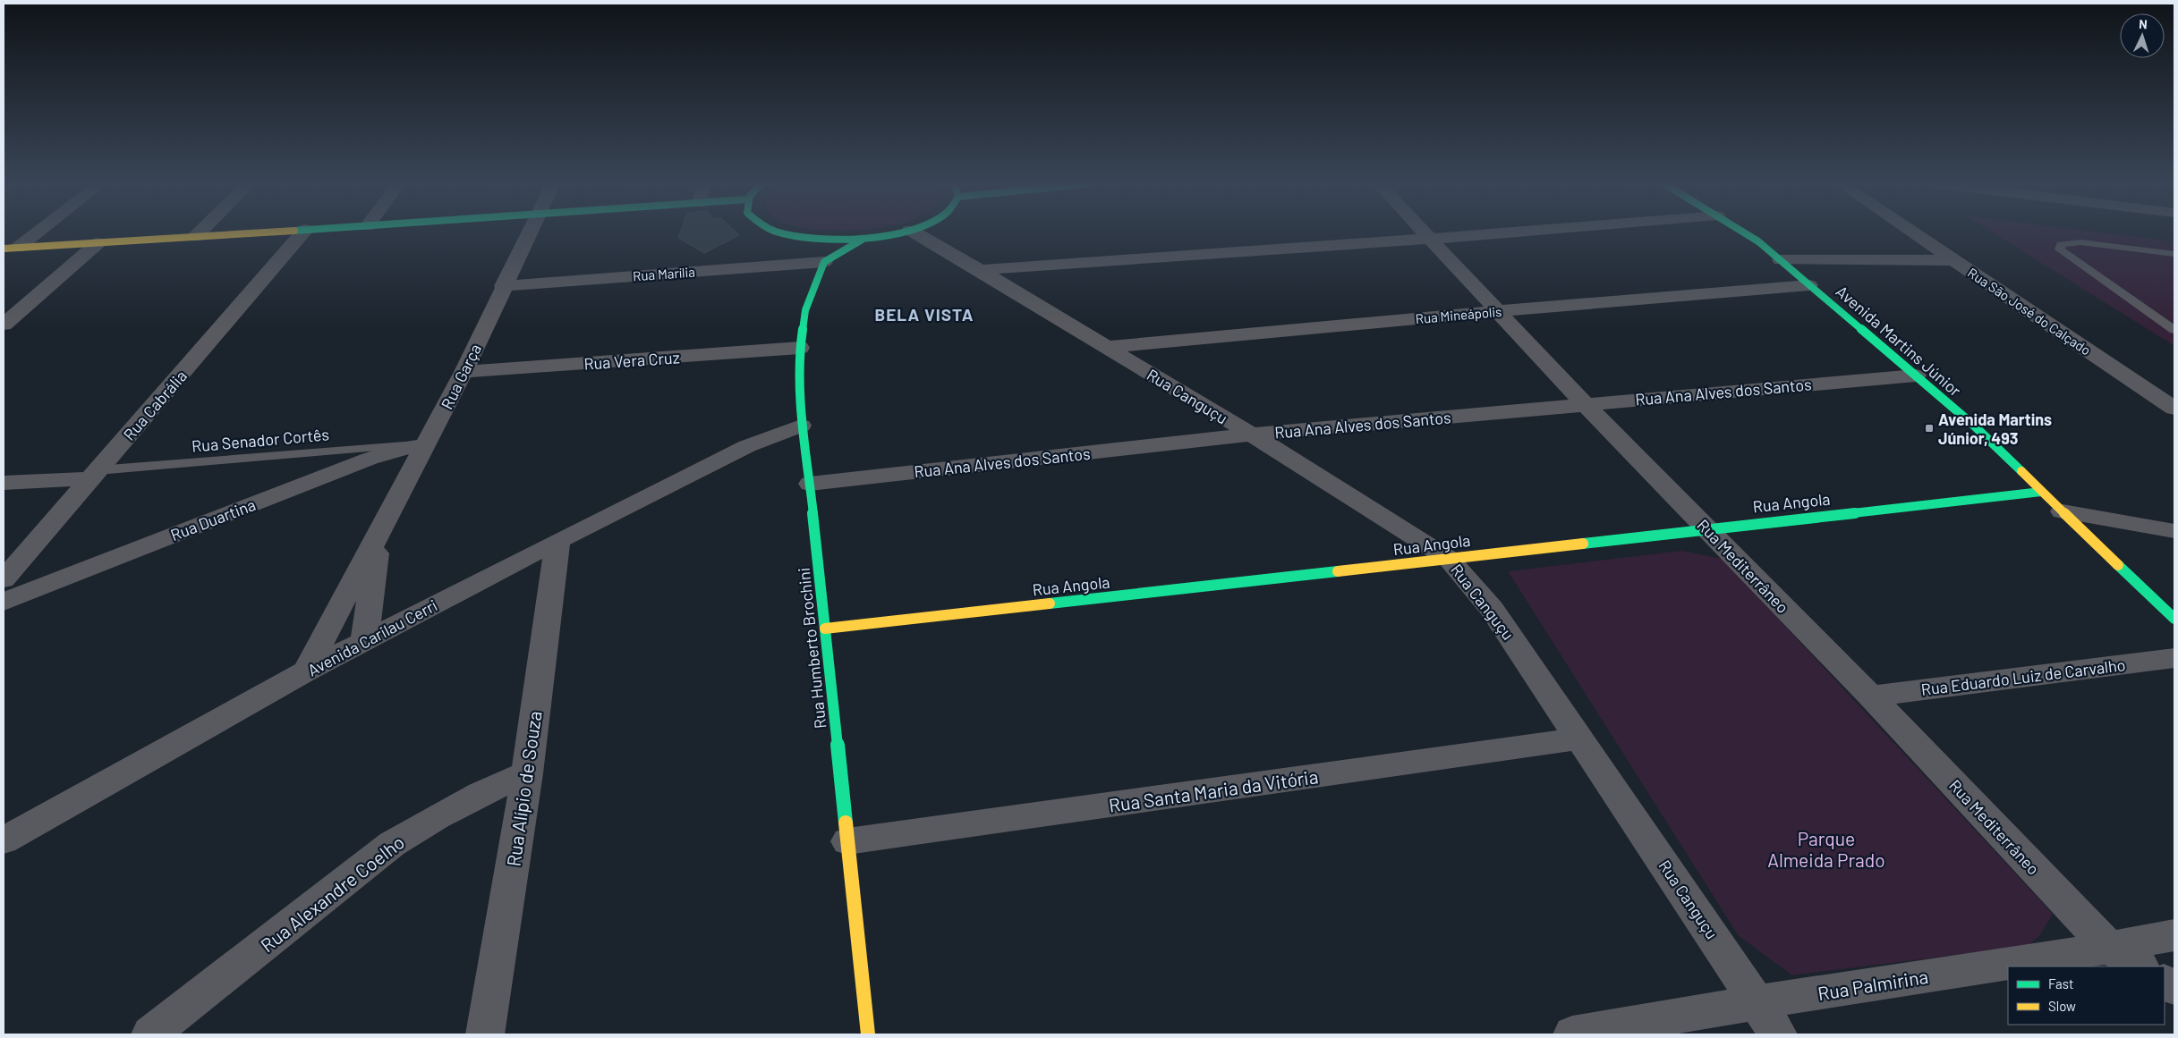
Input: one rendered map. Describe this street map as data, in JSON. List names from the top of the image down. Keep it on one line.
{"streets":{"street":["Rua Marília","Rua São José do Calçado","Rua Mineápolis","Avenida Martins Júnior","Rua Vera Cruz","Rua Garça","Rua Ana Alves dos Santos","Rua Canguçu","Rua Cabrália","Rua Angola","Rua Duartina","Rua Mediterrâneo","Avenida Carilau Cerri","Rua Humberto Brochini","Rua Eduardo Luiz de Carvalho","Rua Alípio de Souza","Rua Santa Maria da Vitória","Rua Alexandre Coelho","Rua Palmirina"],"lane":["Rua Senador Cortês"]},"crossings":[["Rua Marília","Rua Garça"],["Rua Marília","Rua Humberto Brochini"],["Rua Mineápolis","Avenida Martins Júnior"],["Rua Mineápolis","Rua Canguçu"],["Rua Mineápolis","Rua Mediterrâneo"],["Avenida Martins Júnior","Rua Ana Alves dos Santos"],["Avenida Martins Júnior","Rua Angola"],["Rua Vera Cruz","Rua Garça"],["Rua Vera Cruz","Rua Humberto Brochini"],["Rua Garça","Rua Senador Cortês"],["Rua Garça","Rua Duartina"],["Rua Garça","Avenida Carilau Cerri"],["Rua Ana Alves dos Santos","Rua Canguçu"],["Rua Ana Alves dos Santos","Rua Mediterrâneo"],["Rua Ana Alves dos Santos","Rua Humberto Brochini"],["Rua Canguçu","Rua Angola"],["Rua Canguçu","Rua Santa Maria da Vitória"],["Rua Canguçu","Rua Palmirina"],["Rua Cabrália","Rua Senador Cortês"],["Rua Senador Cortês","Rua Duartina"],["Rua Angola","Rua Mediterrâneo"],["Rua Angola","Rua Humberto Brochini"],["Rua Mediterrâneo","Rua Eduardo Luiz de Carvalho"],["Rua Mediterrâneo","Rua Palmirina"],["Avenida Carilau Cerri","Rua Humberto Brochini"],["Avenida Carilau Cerri","Rua Alípio de Souza"],["Rua Humberto Brochini","Rua Santa Maria da Vitória"],["Rua Alípio de Souza","Rua Alexandre Coelho"]],"districts":["BELA VISTA"],"parks":["Parque Almeida Prado"],"places":{"transit":["Avenida Martins Júnior, 493"]},"legend":["Fast","Slow"],"north":"top"}
